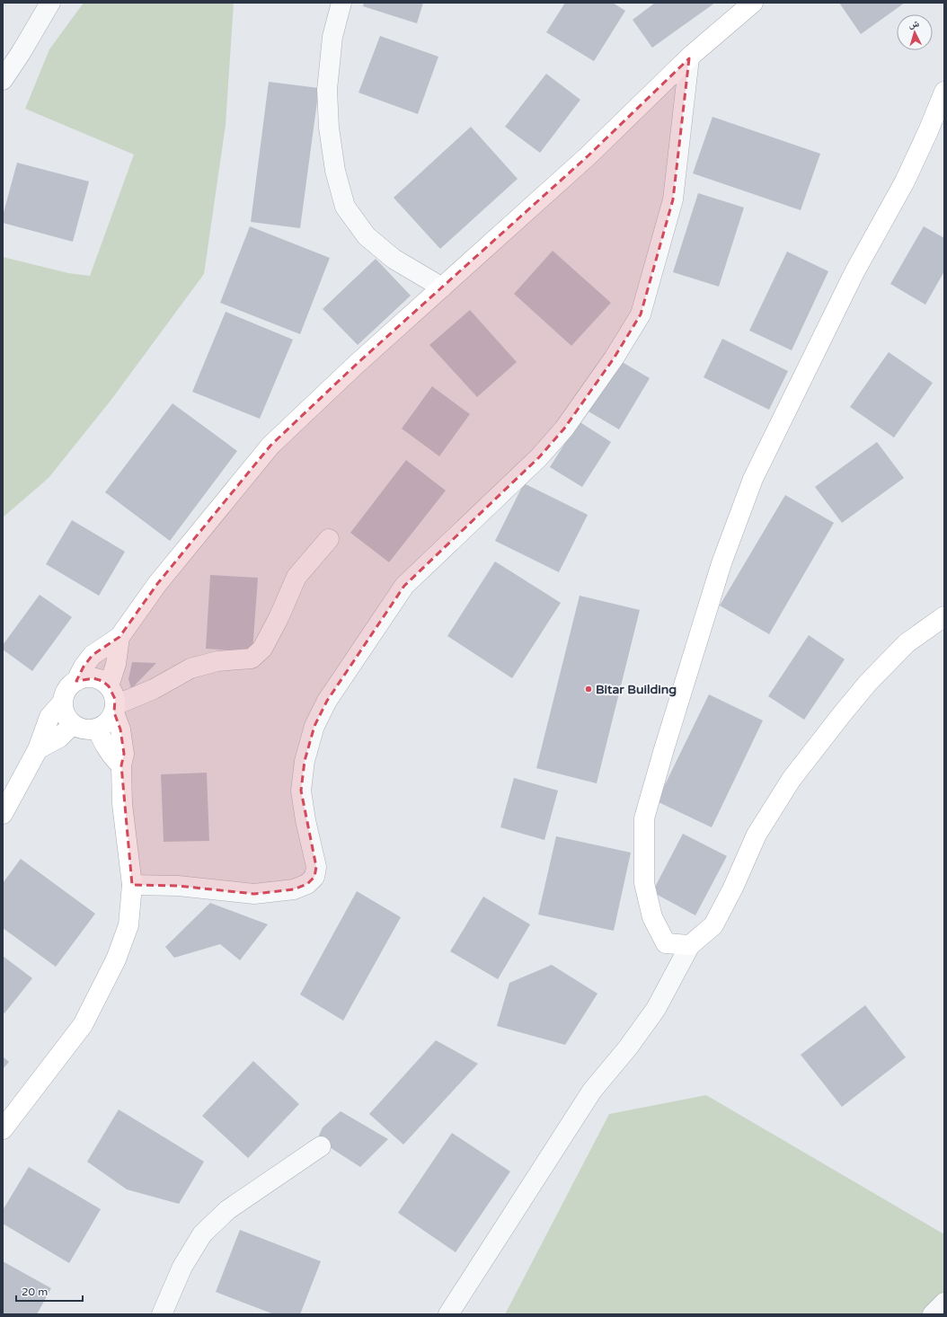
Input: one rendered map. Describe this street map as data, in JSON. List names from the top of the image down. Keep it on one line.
{"places":["Bitar Building"],"scale_bar":"20 m","north":"top"}
